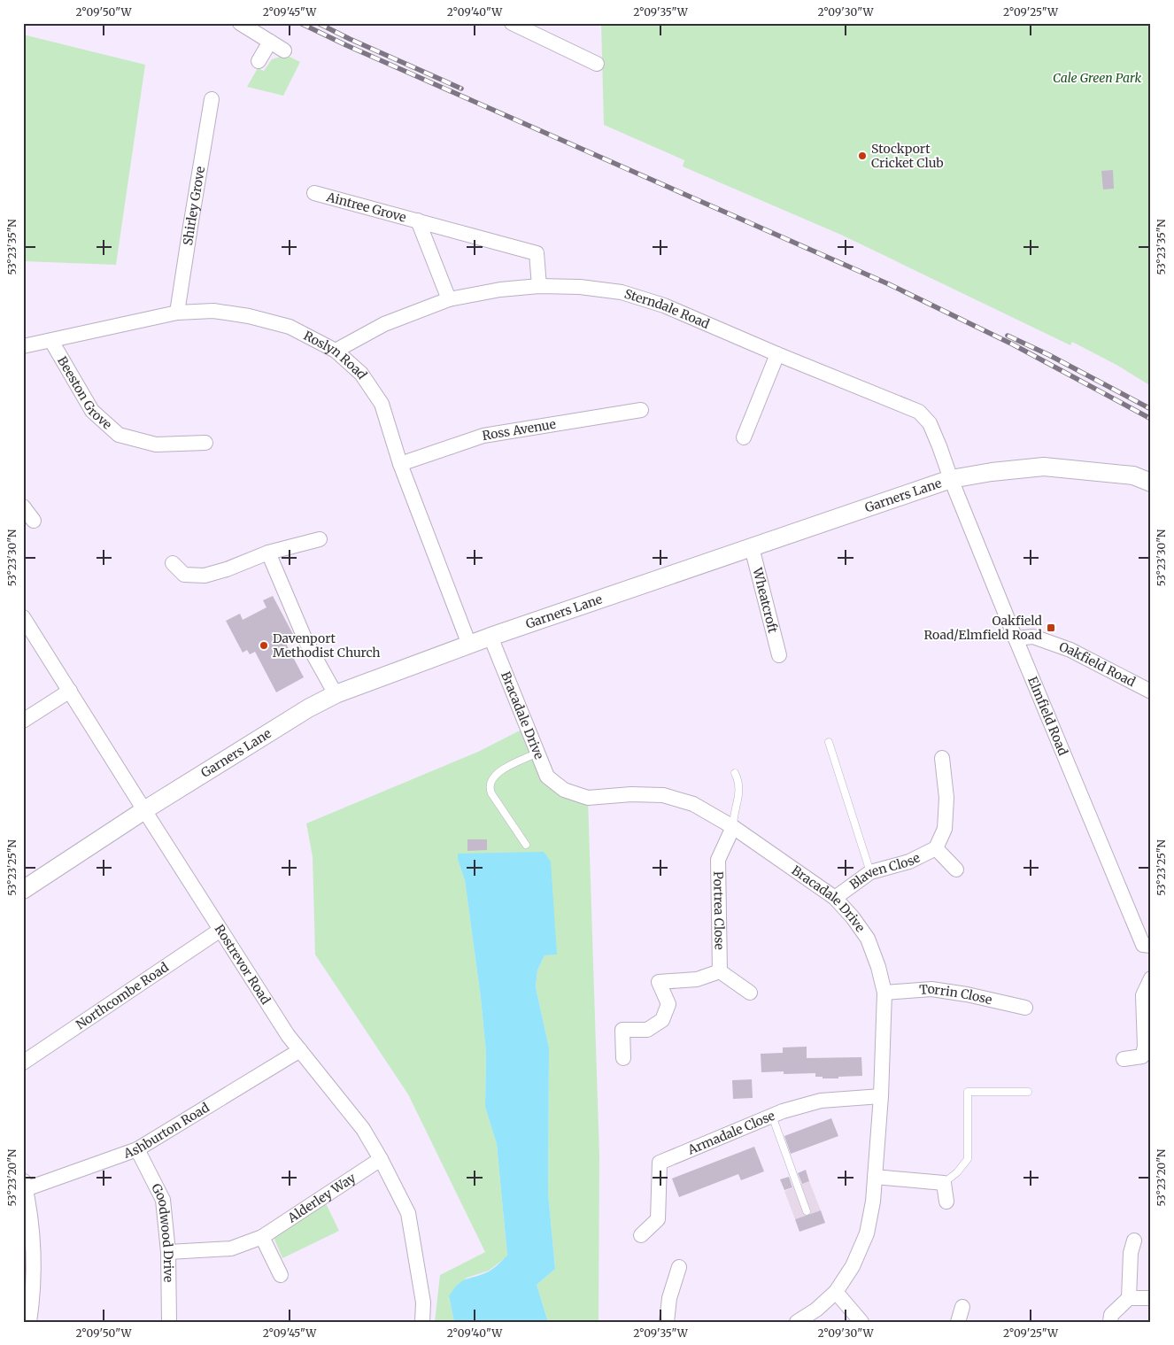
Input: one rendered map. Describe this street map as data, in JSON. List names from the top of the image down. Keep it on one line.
{"streets":{"street":["Shirley Grove","Aintree Grove","Sterndale Road","Roslyn Road","Beeston Grove","Ross Avenue","Garners Lane","Wheatcroft","Oakfield Road","Bracadale Drive","Elmfield Road","Blaven Close","Portrea Close","Rostrevor Road","Northcombe Road","Torrin Close","Ashburton Road","Armadale Close","Alderley Way","Goodwood Drive"]},"crossings":[["Shirley Grove","Roslyn Road"],["Aintree Grove","Sterndale Road"],["Sterndale Road","Roslyn Road"],["Sterndale Road","Garners Lane"],["Sterndale Road","Elmfield Road"],["Roslyn Road","Beeston Grove"],["Roslyn Road","Ross Avenue"],["Roslyn Road","Garners Lane"],["Garners Lane","Wheatcroft"],["Garners Lane","Bracadale Drive"],["Garners Lane","Elmfield Road"],["Garners Lane","Rostrevor Road"],["Oakfield Road","Elmfield Road"],["Bracadale Drive","Blaven Close"],["Bracadale Drive","Portrea Close"],["Bracadale Drive","Torrin Close"],["Bracadale Drive","Armadale Close"],["Rostrevor Road","Northcombe Road"],["Rostrevor Road","Ashburton Road"],["Rostrevor Road","Alderley Way"],["Ashburton Road","Goodwood Drive"],["Alderley Way","Goodwood Drive"]],"parks":["Cale Green Park"],"places":{"other":["Stockport Cricket Club","Davenport Methodist Church"],"transit":["Oakfield Road/Elmfield Road"]},"coordinates":["2°09'50\"W","2°09'45\"W","2°09'40\"W","2°09'35\"W","2°09'30\"W","2°09'25\"W","53°23'35\"N","53°23'30\"N","53°23'25\"N","53°23'20\"N"]}
